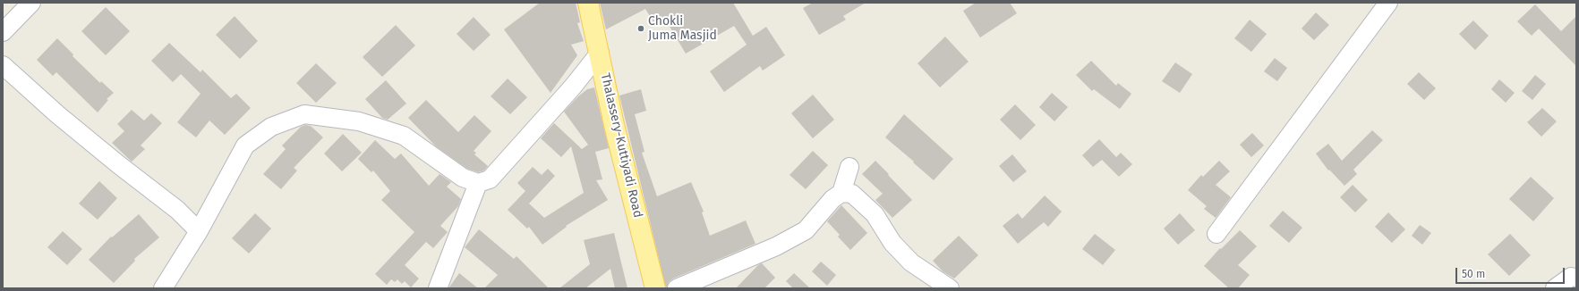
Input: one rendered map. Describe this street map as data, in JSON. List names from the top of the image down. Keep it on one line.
{"streets":{"main road":["Thalassery-Kuttiyadi Road"]},"places":["Chokli Juma Masjid"],"scale_bar":"50 m"}
